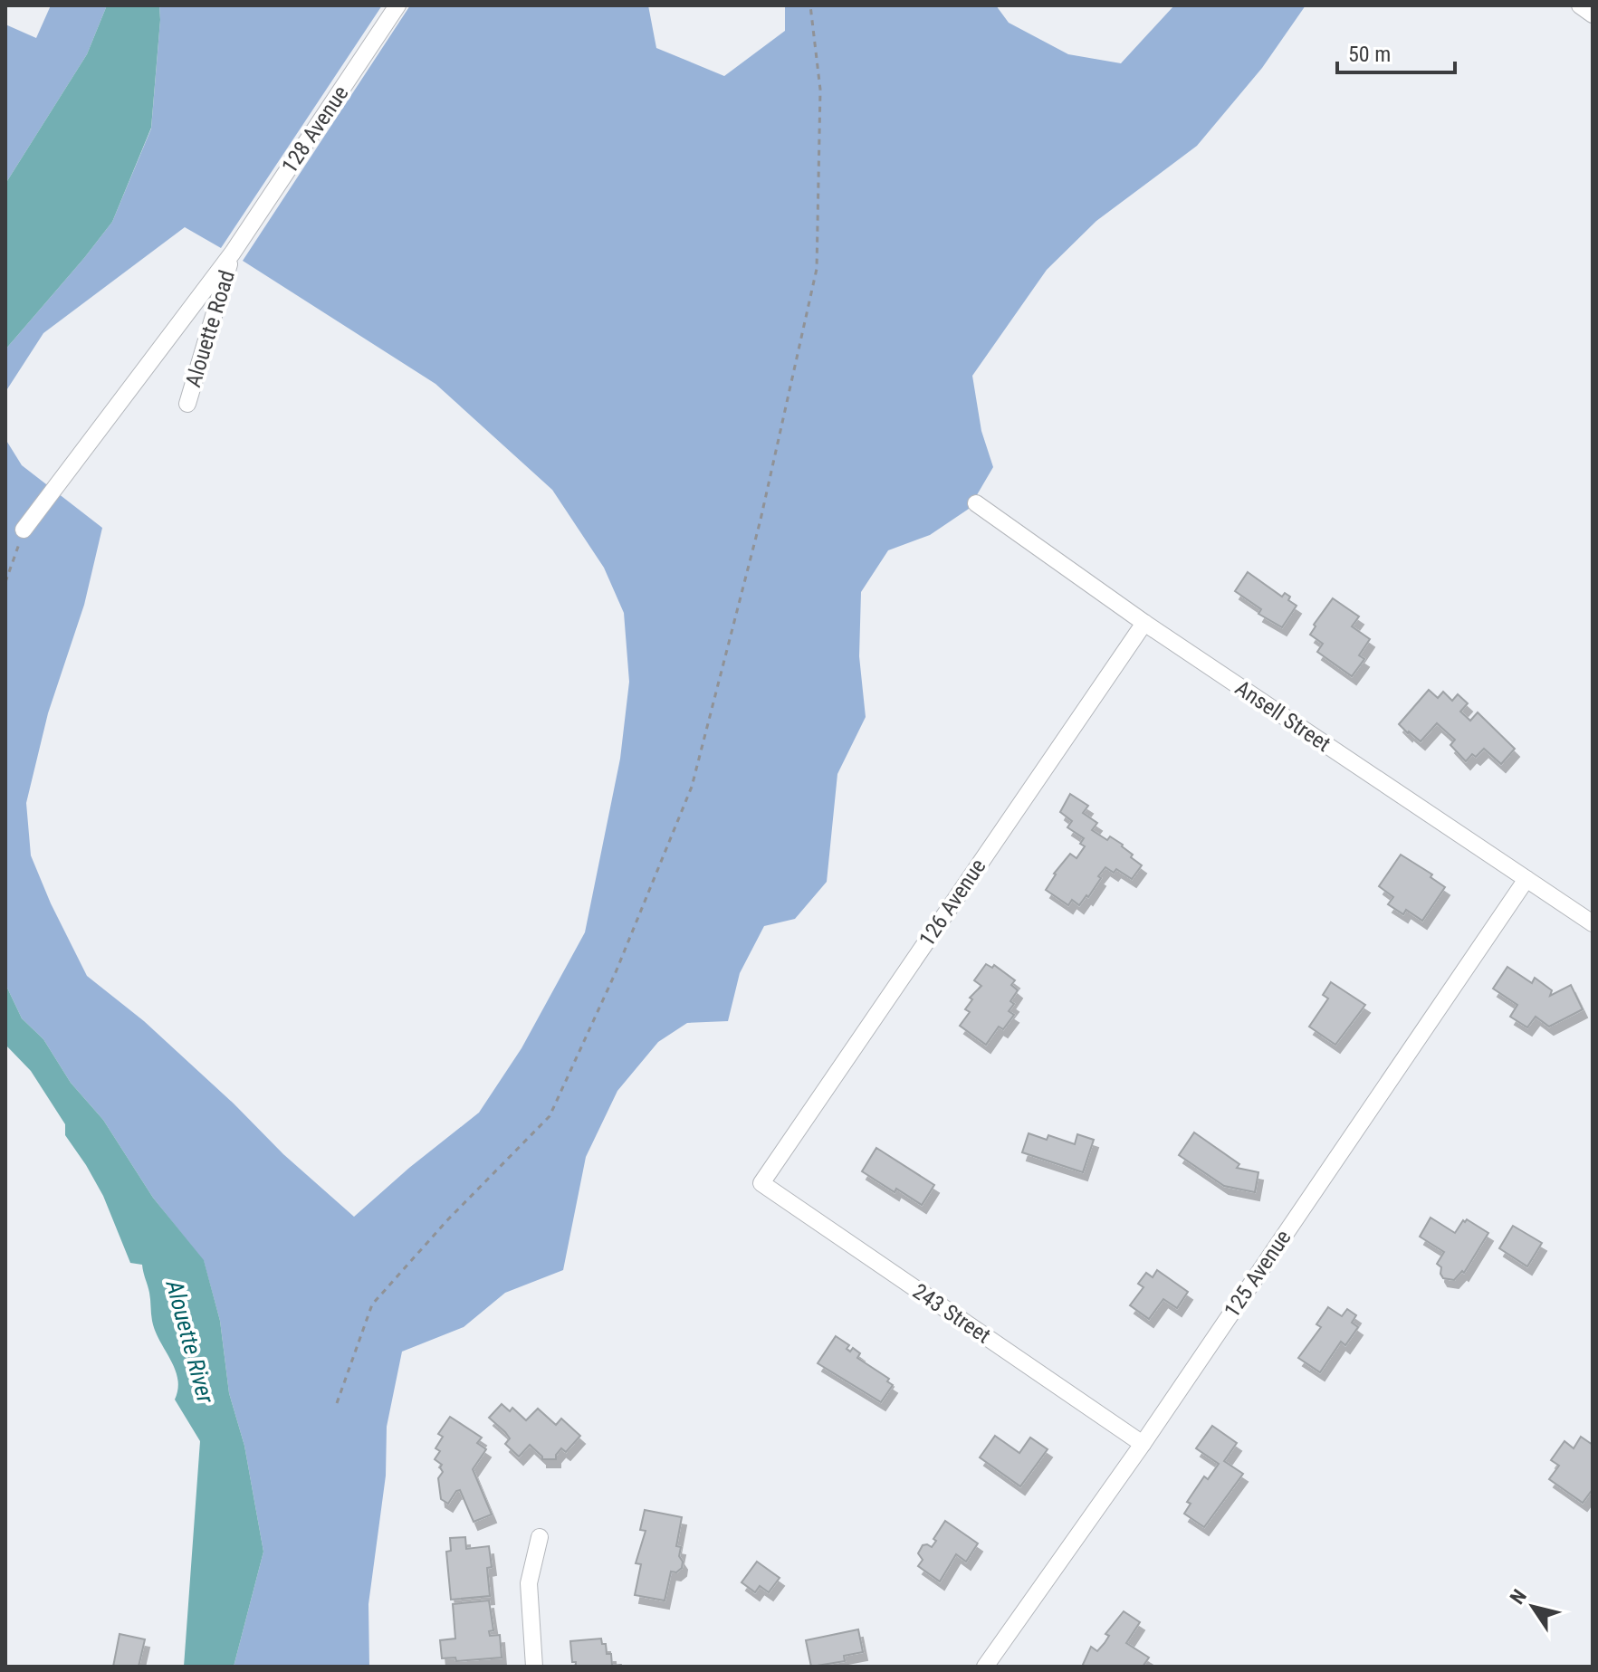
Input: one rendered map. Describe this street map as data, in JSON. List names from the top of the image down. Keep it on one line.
{"streets":{"street":["128 Avenue","Alouette Road","Ansell Street","126 Avenue","125 Avenue","243 Street"]},"crossings":[["128 Avenue","Alouette Road"],["Ansell Street","126 Avenue"],["Ansell Street","125 Avenue"],["126 Avenue","243 Street"],["125 Avenue","243 Street"]],"water":["Alouette River"],"scale_bar":"50 m","north":"top left"}
